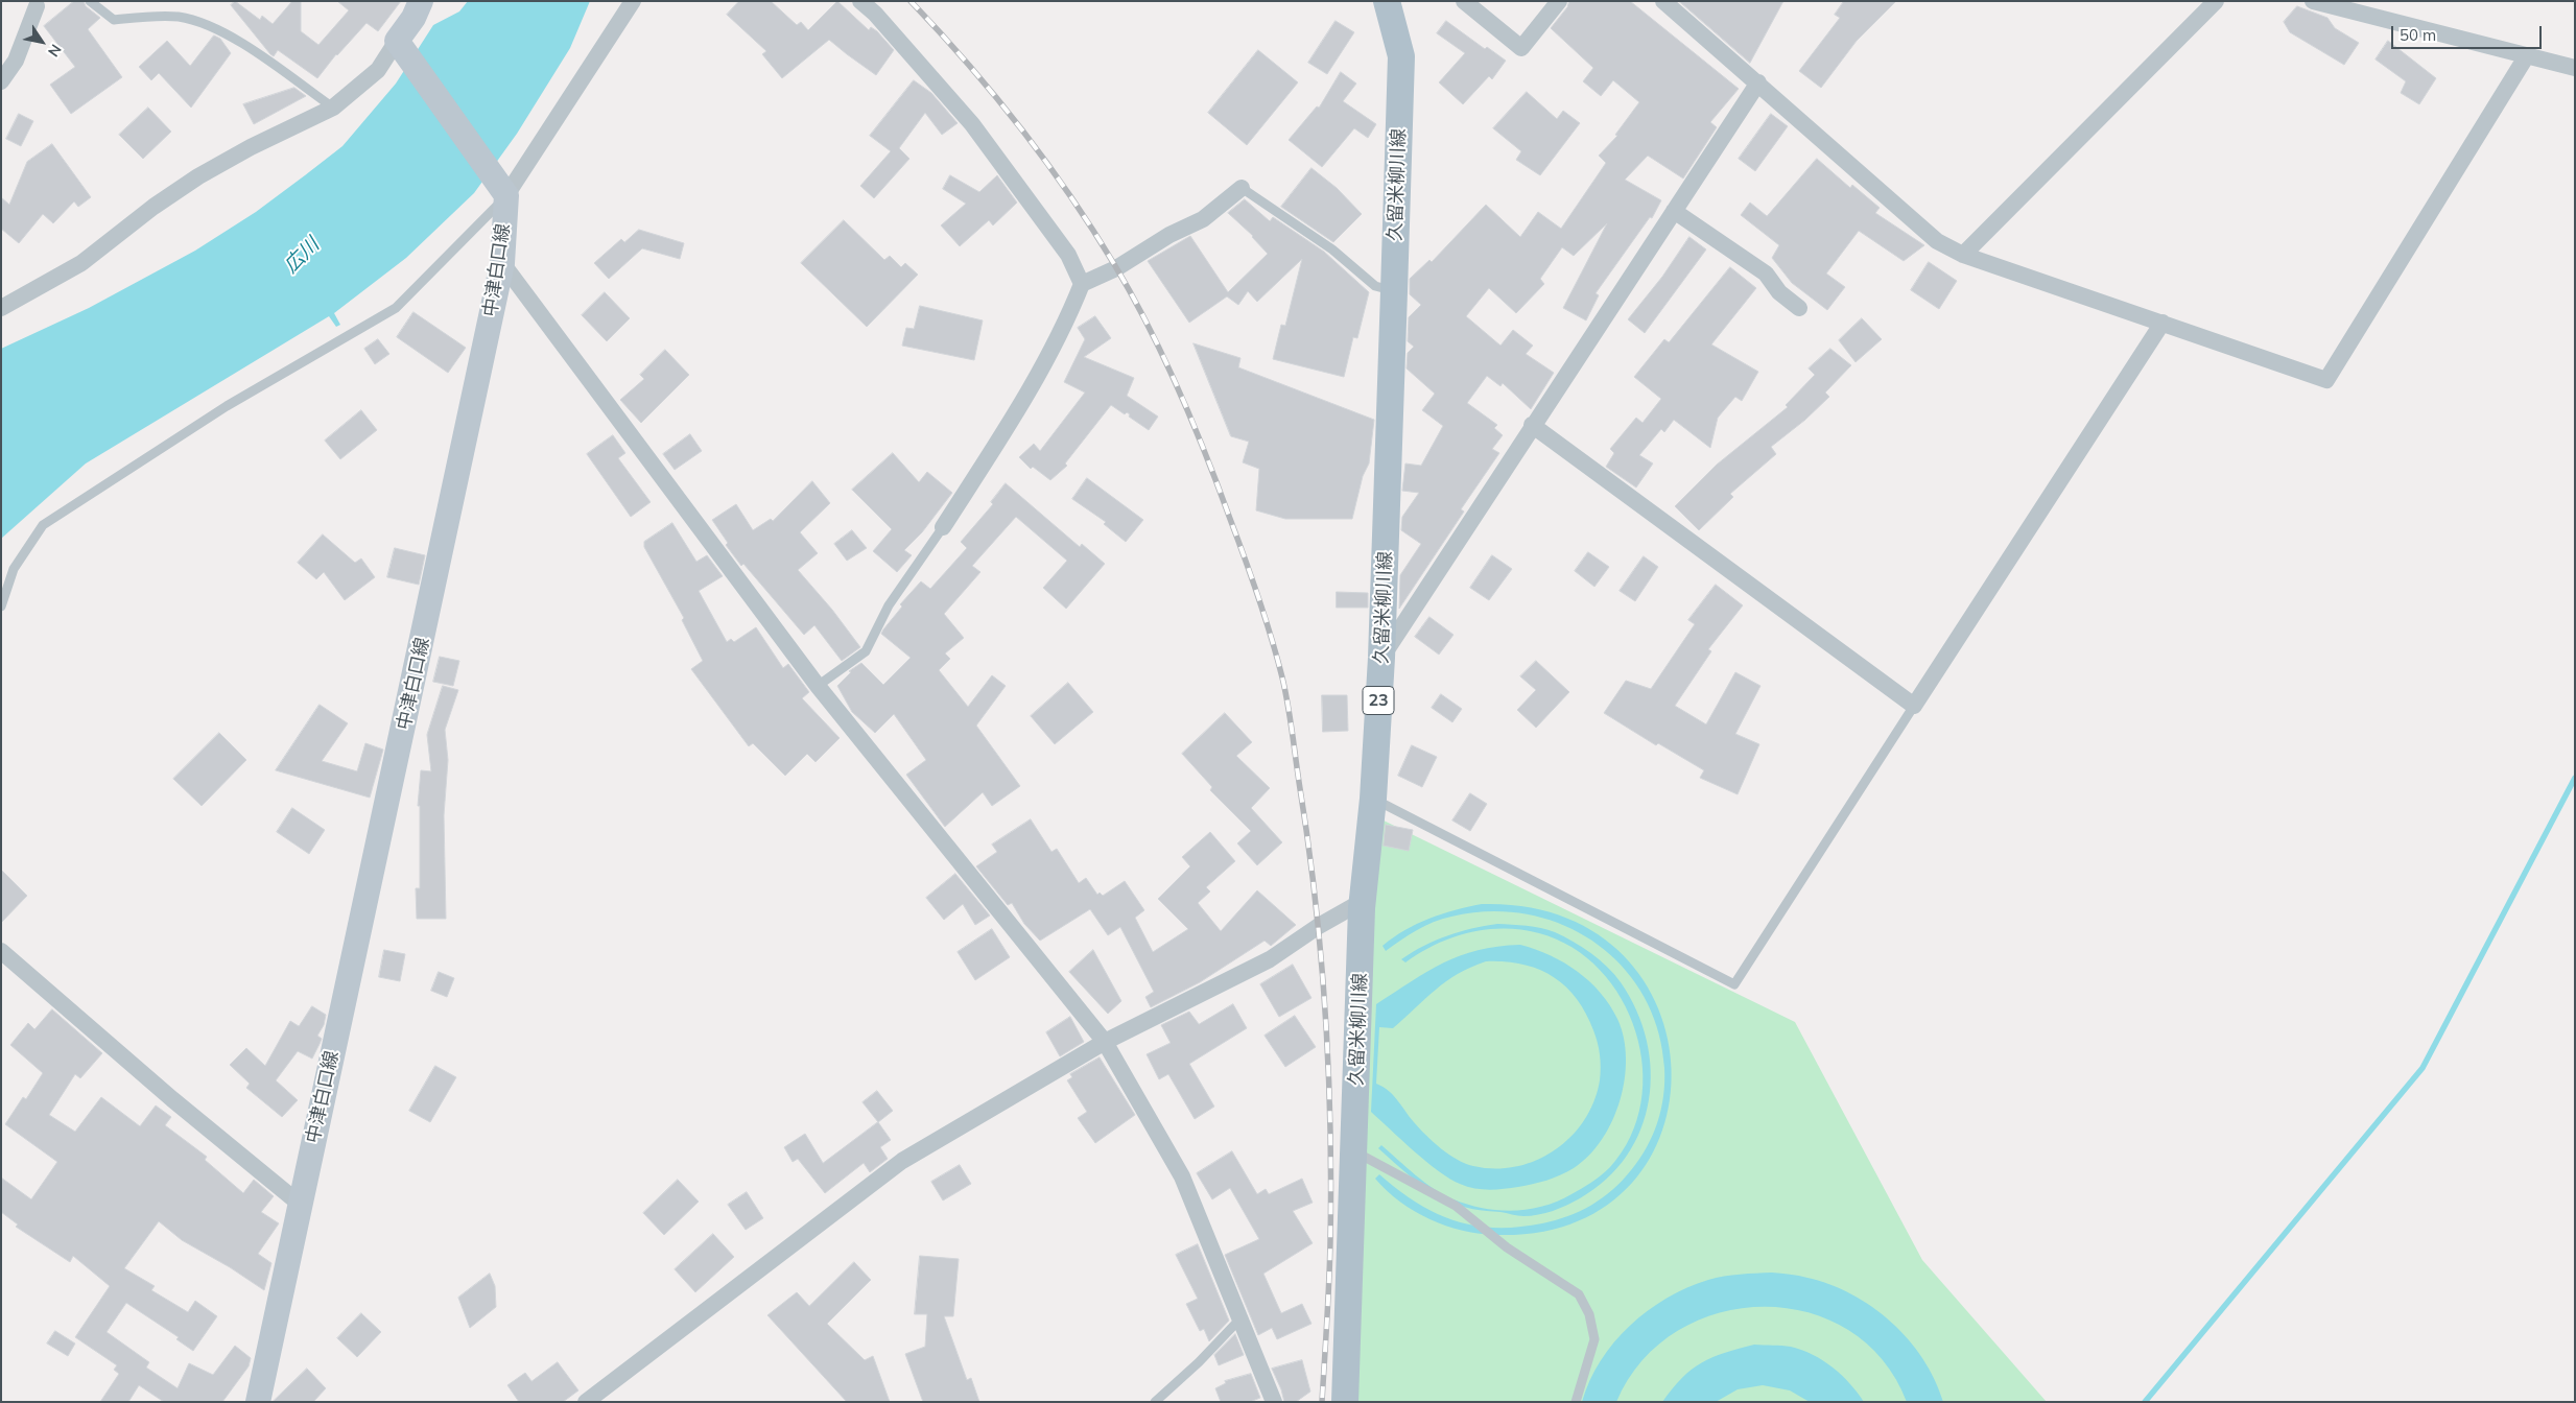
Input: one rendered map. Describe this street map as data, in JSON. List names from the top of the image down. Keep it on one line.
{"streets":{"main road":["久留米柳川線","中津白口線","23"]},"water":["広川"],"scale_bar":"50 m","north":"bottom right"}
